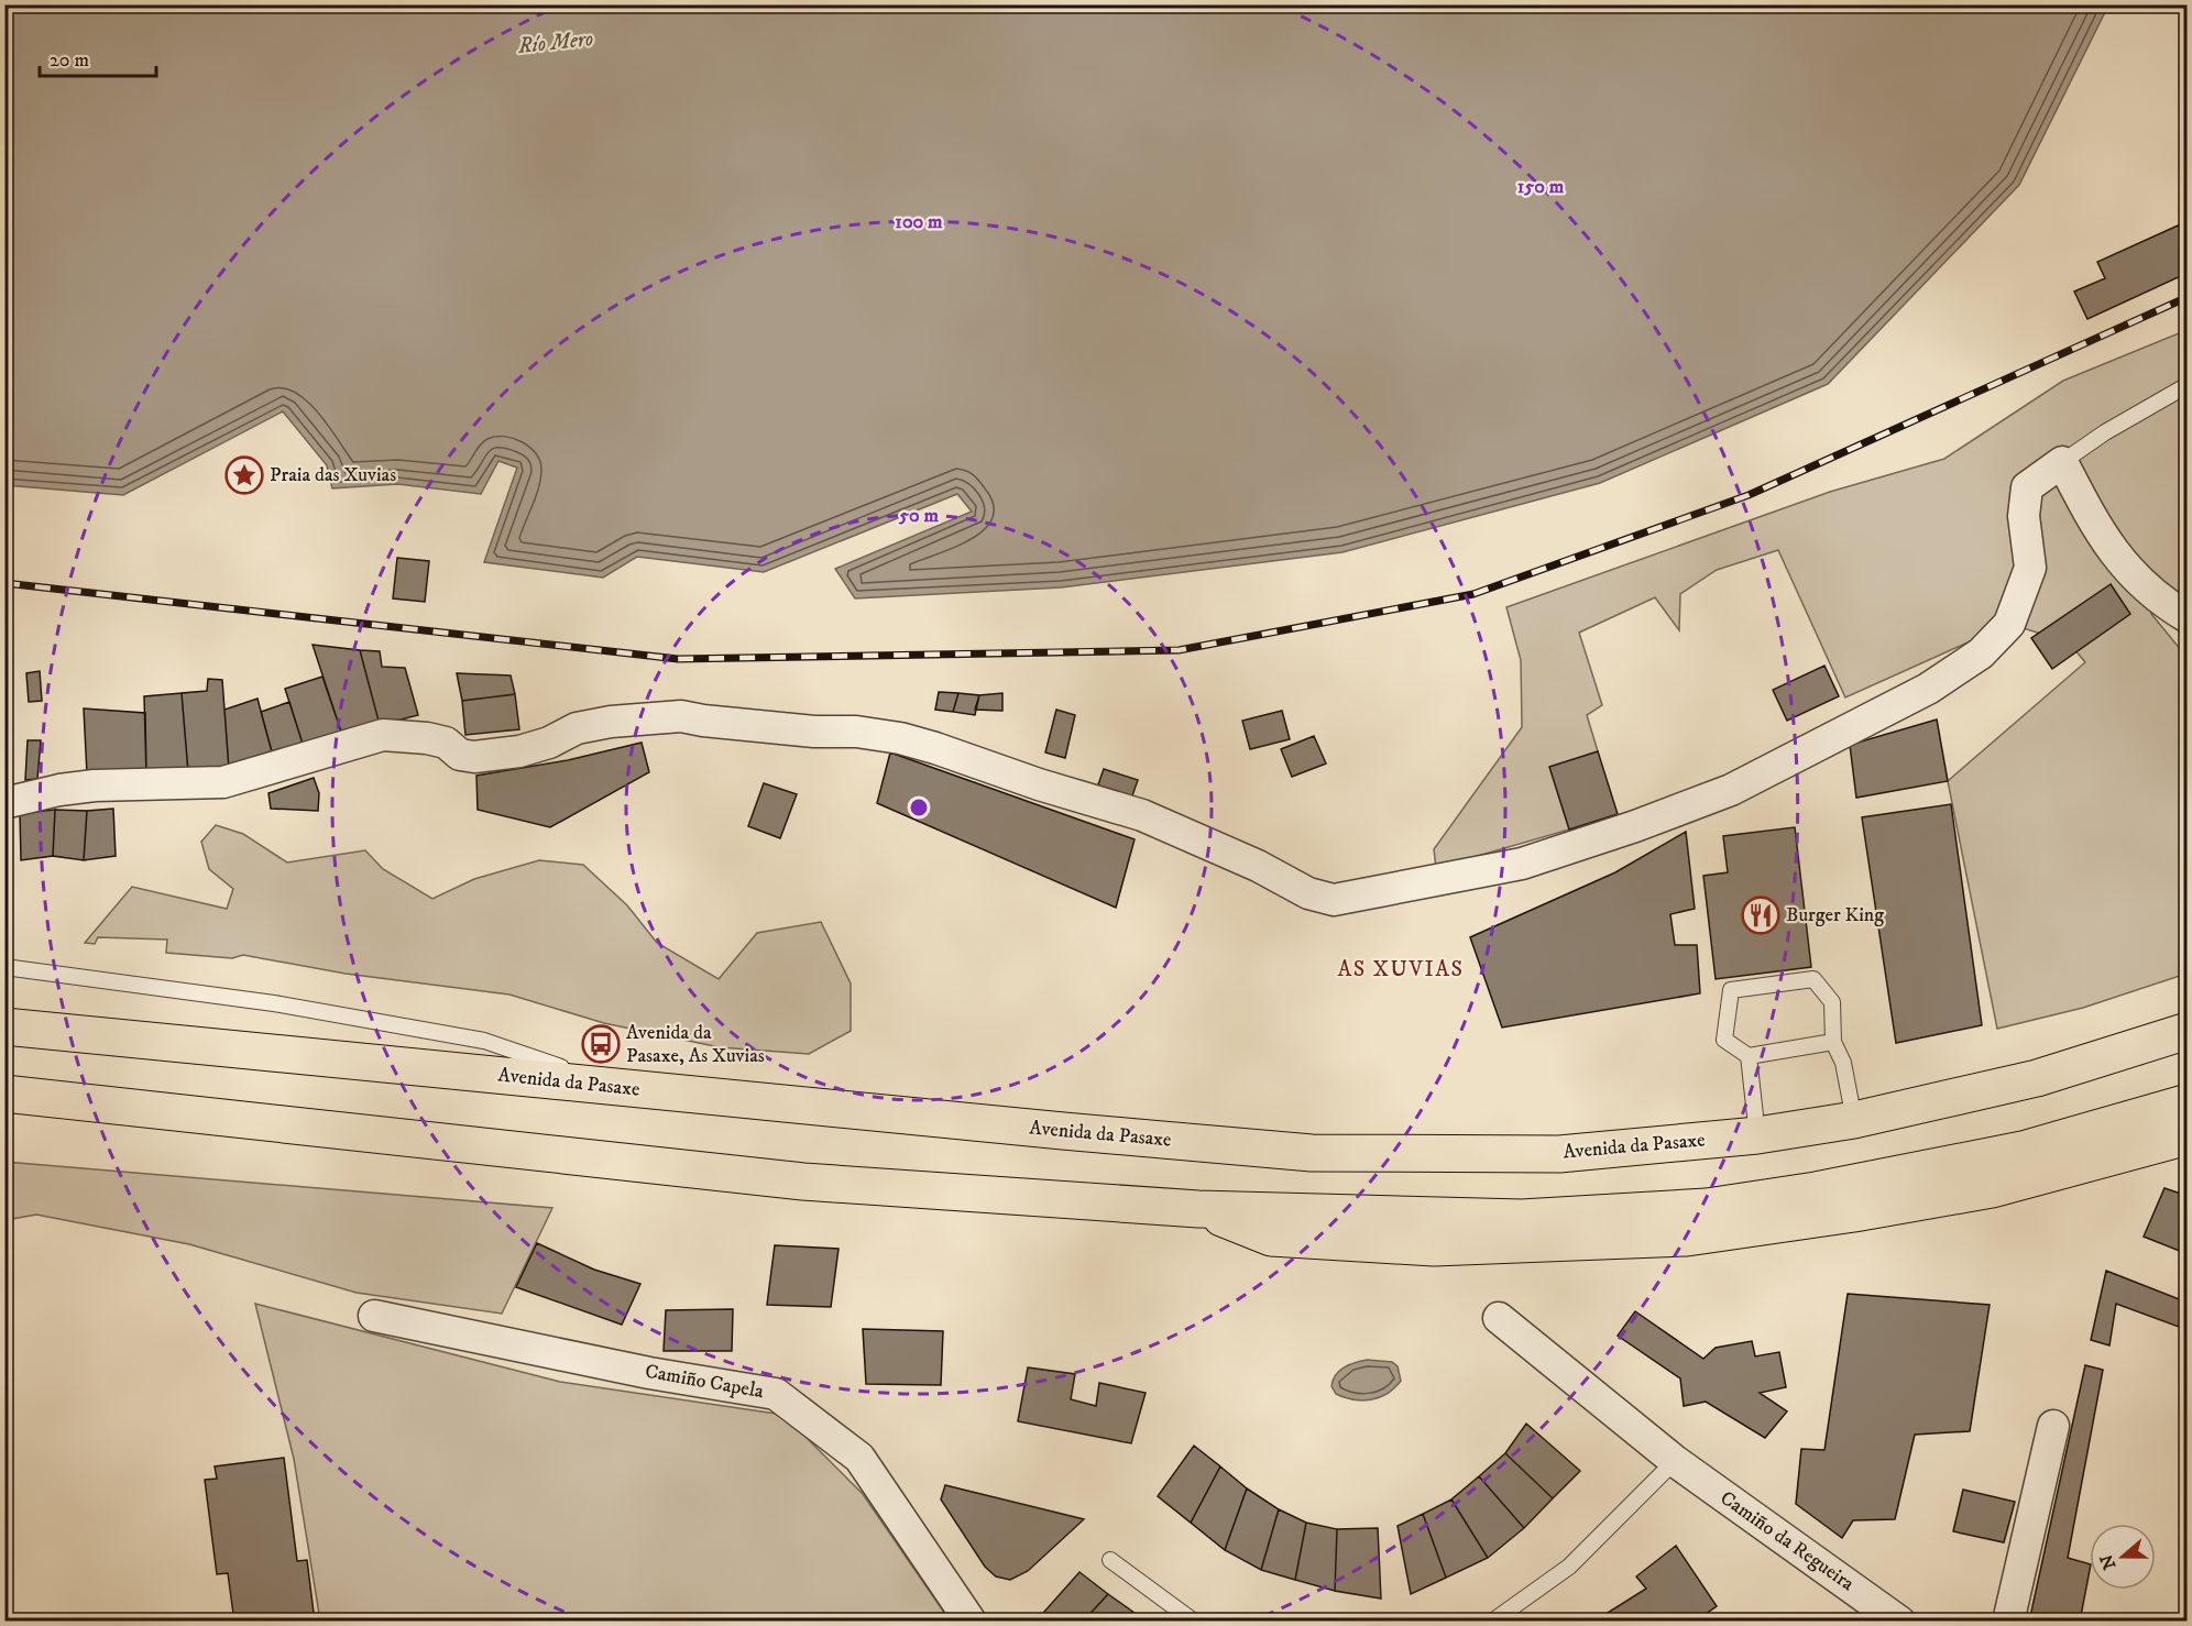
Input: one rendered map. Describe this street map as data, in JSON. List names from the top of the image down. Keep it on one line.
{"streets":{"main road":["Avenida da Pasaxe"],"street":["Camiño Capela","Camiño da Regueira"]},"districts":["AS XUVIAS"],"water":["Río Mero"],"places":{"place":["Praia das Xuvias"],"restaurant":["Burger King"],"bus stop":["Avenida da Pasaxe, As Xuvias"]},"scale_bar":"20 m","north":"left","rings":["150 m","100 m","50 m"]}
